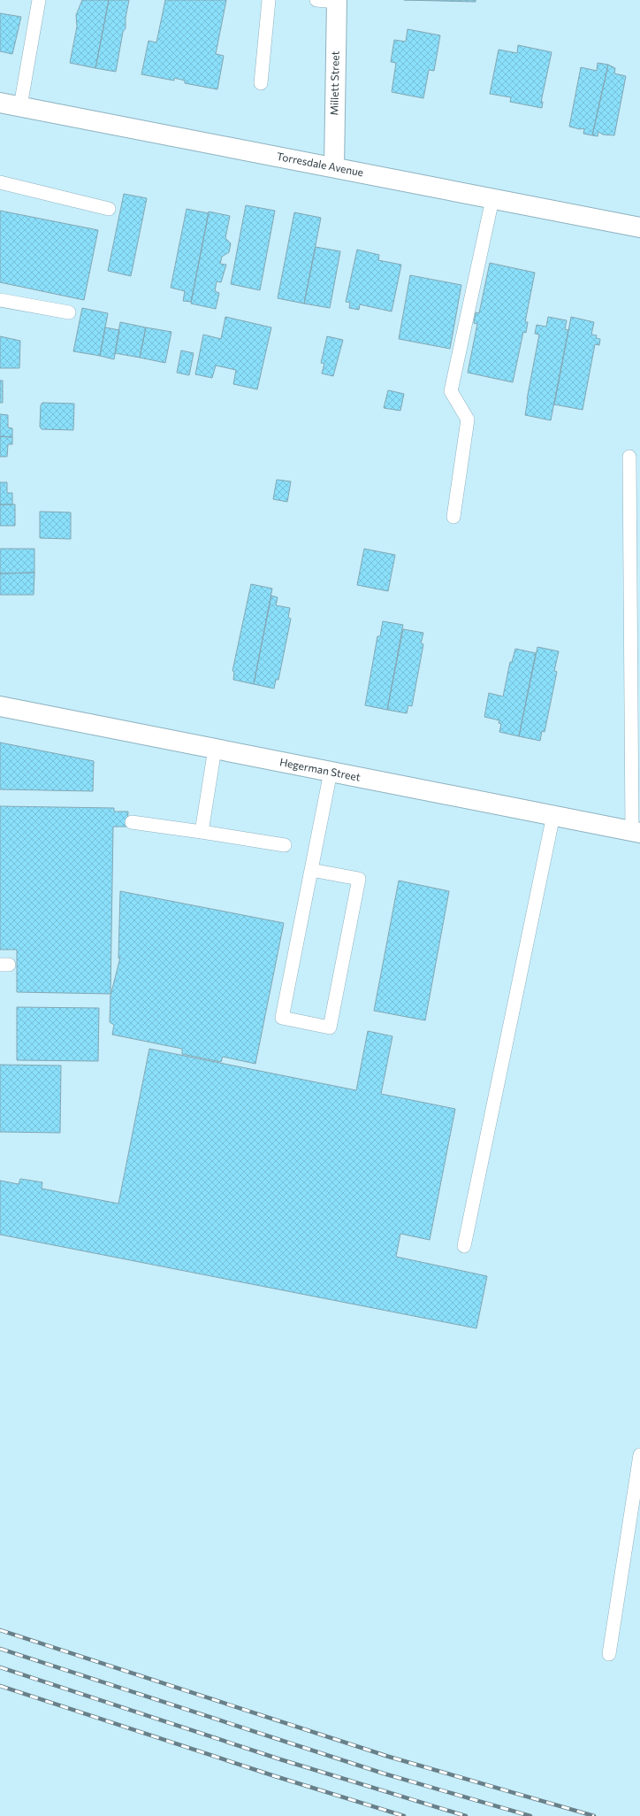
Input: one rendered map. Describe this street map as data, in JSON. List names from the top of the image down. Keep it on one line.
{"streets":{"street":["Millett Street","Torresdale Avenue","Hegerman Street"]},"crossings":[["Millett Street","Torresdale Avenue"]]}
